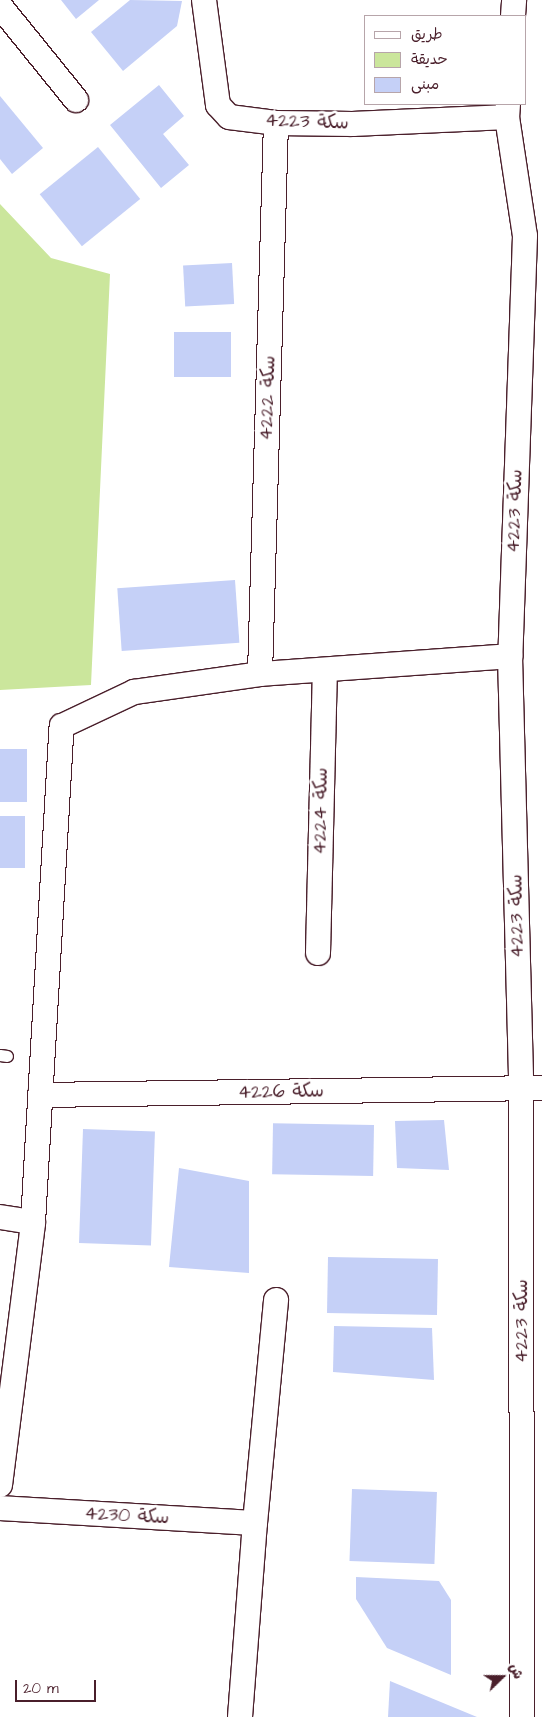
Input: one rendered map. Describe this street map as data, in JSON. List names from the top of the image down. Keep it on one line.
{"streets":{"street":["سكة 4223","سكة 4222","سكة 4224","سكة 4226","سكة 4230"]},"crossings":[["سكة 4223","سكة 4222"],["سكة 4223","سكة 4226"]],"legend":["طريق","حديقة","مبنى"],"scale_bar":"20 m","north":"right"}
